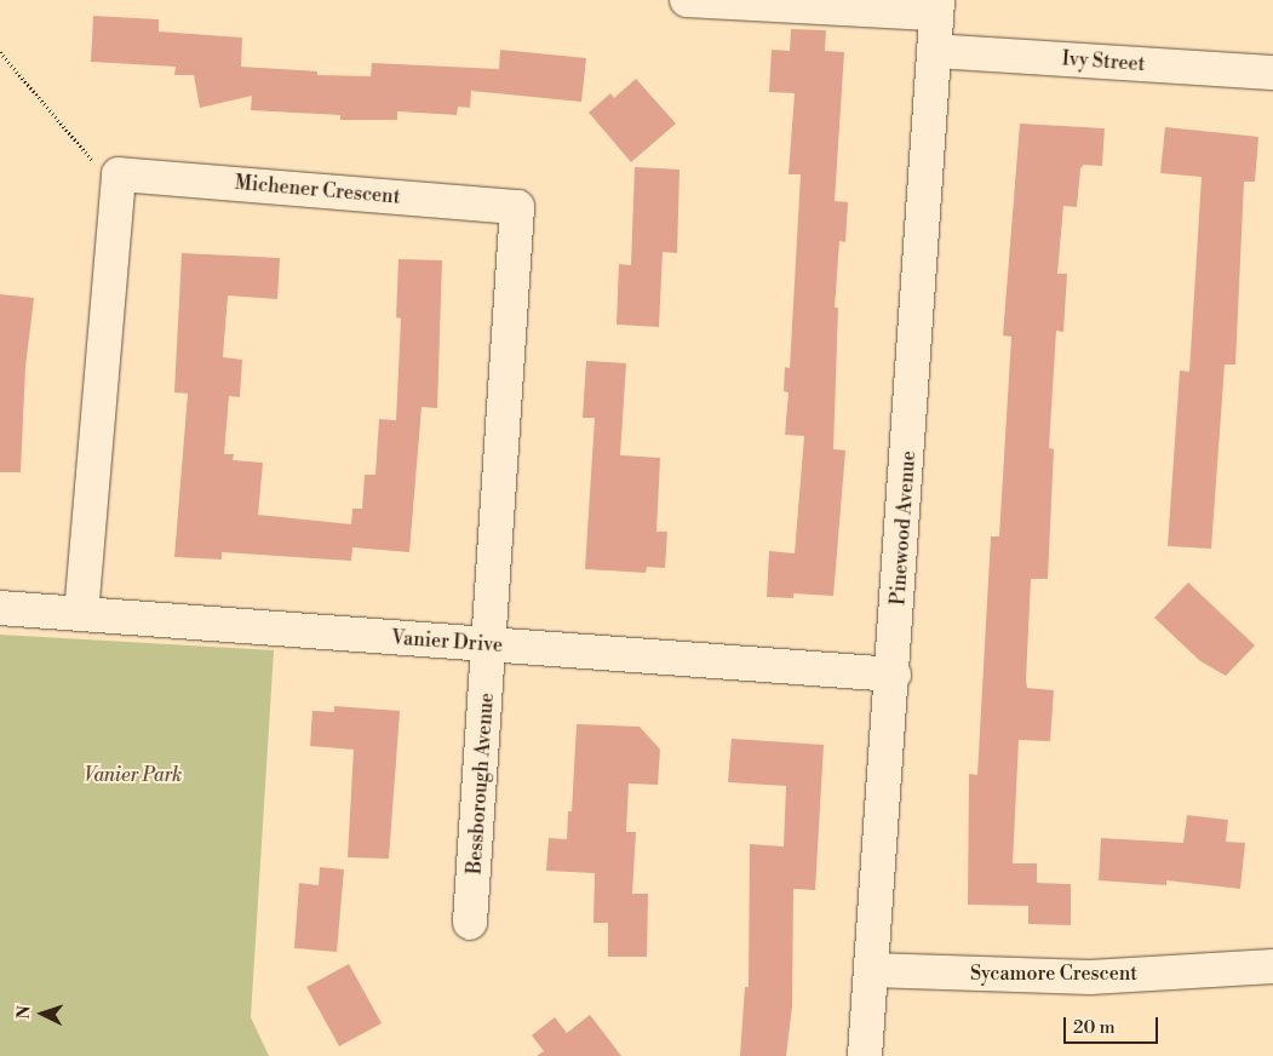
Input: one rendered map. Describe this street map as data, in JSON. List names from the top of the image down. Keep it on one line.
{"streets":{"street":["Ivy Street","Michener Crescent","Pinewood Avenue","Vanier Drive","Bessborough Avenue","Sycamore Crescent"]},"crossings":[["Ivy Street","Pinewood Avenue"],["Michener Crescent","Vanier Drive"],["Michener Crescent","Bessborough Avenue"],["Pinewood Avenue","Vanier Drive"],["Pinewood Avenue","Sycamore Crescent"],["Vanier Drive","Bessborough Avenue"]],"parks":["Vanier Park"],"scale_bar":"20 m","north":"left"}
